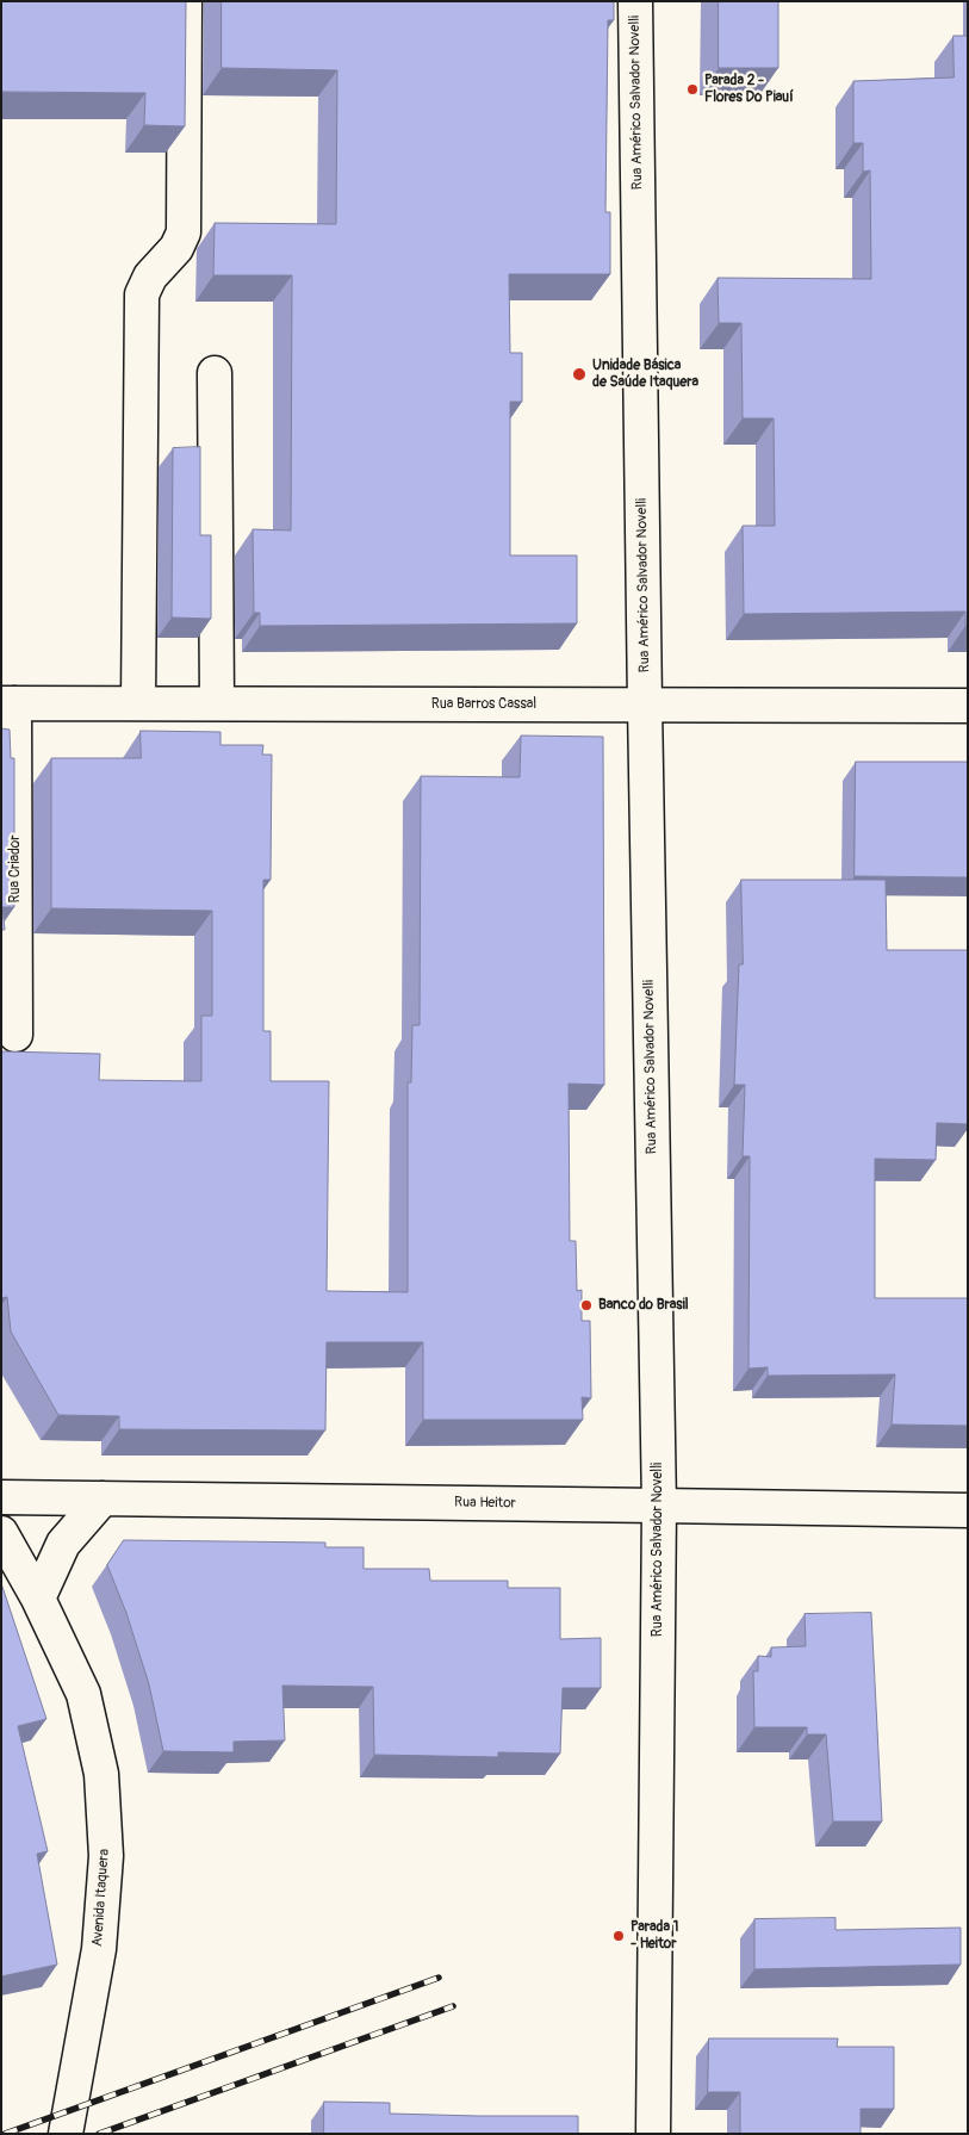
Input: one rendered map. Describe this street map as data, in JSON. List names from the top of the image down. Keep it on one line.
{"streets":{"main road":["Rua Américo Salvador Novelli","Rua Barros Cassal","Rua Criador","Rua Heitor","Avenida Itaquera"]},"crossings":[["Rua Américo Salvador Novelli","Rua Barros Cassal"],["Rua Américo Salvador Novelli","Rua Heitor"],["Rua Barros Cassal","Rua Criador"]],"places":["Parada 2 - Flores Do Piauí","Unidade Básica de Saúde Itaquera","Banco do Brasil","Parada 1 - Heitor"]}
